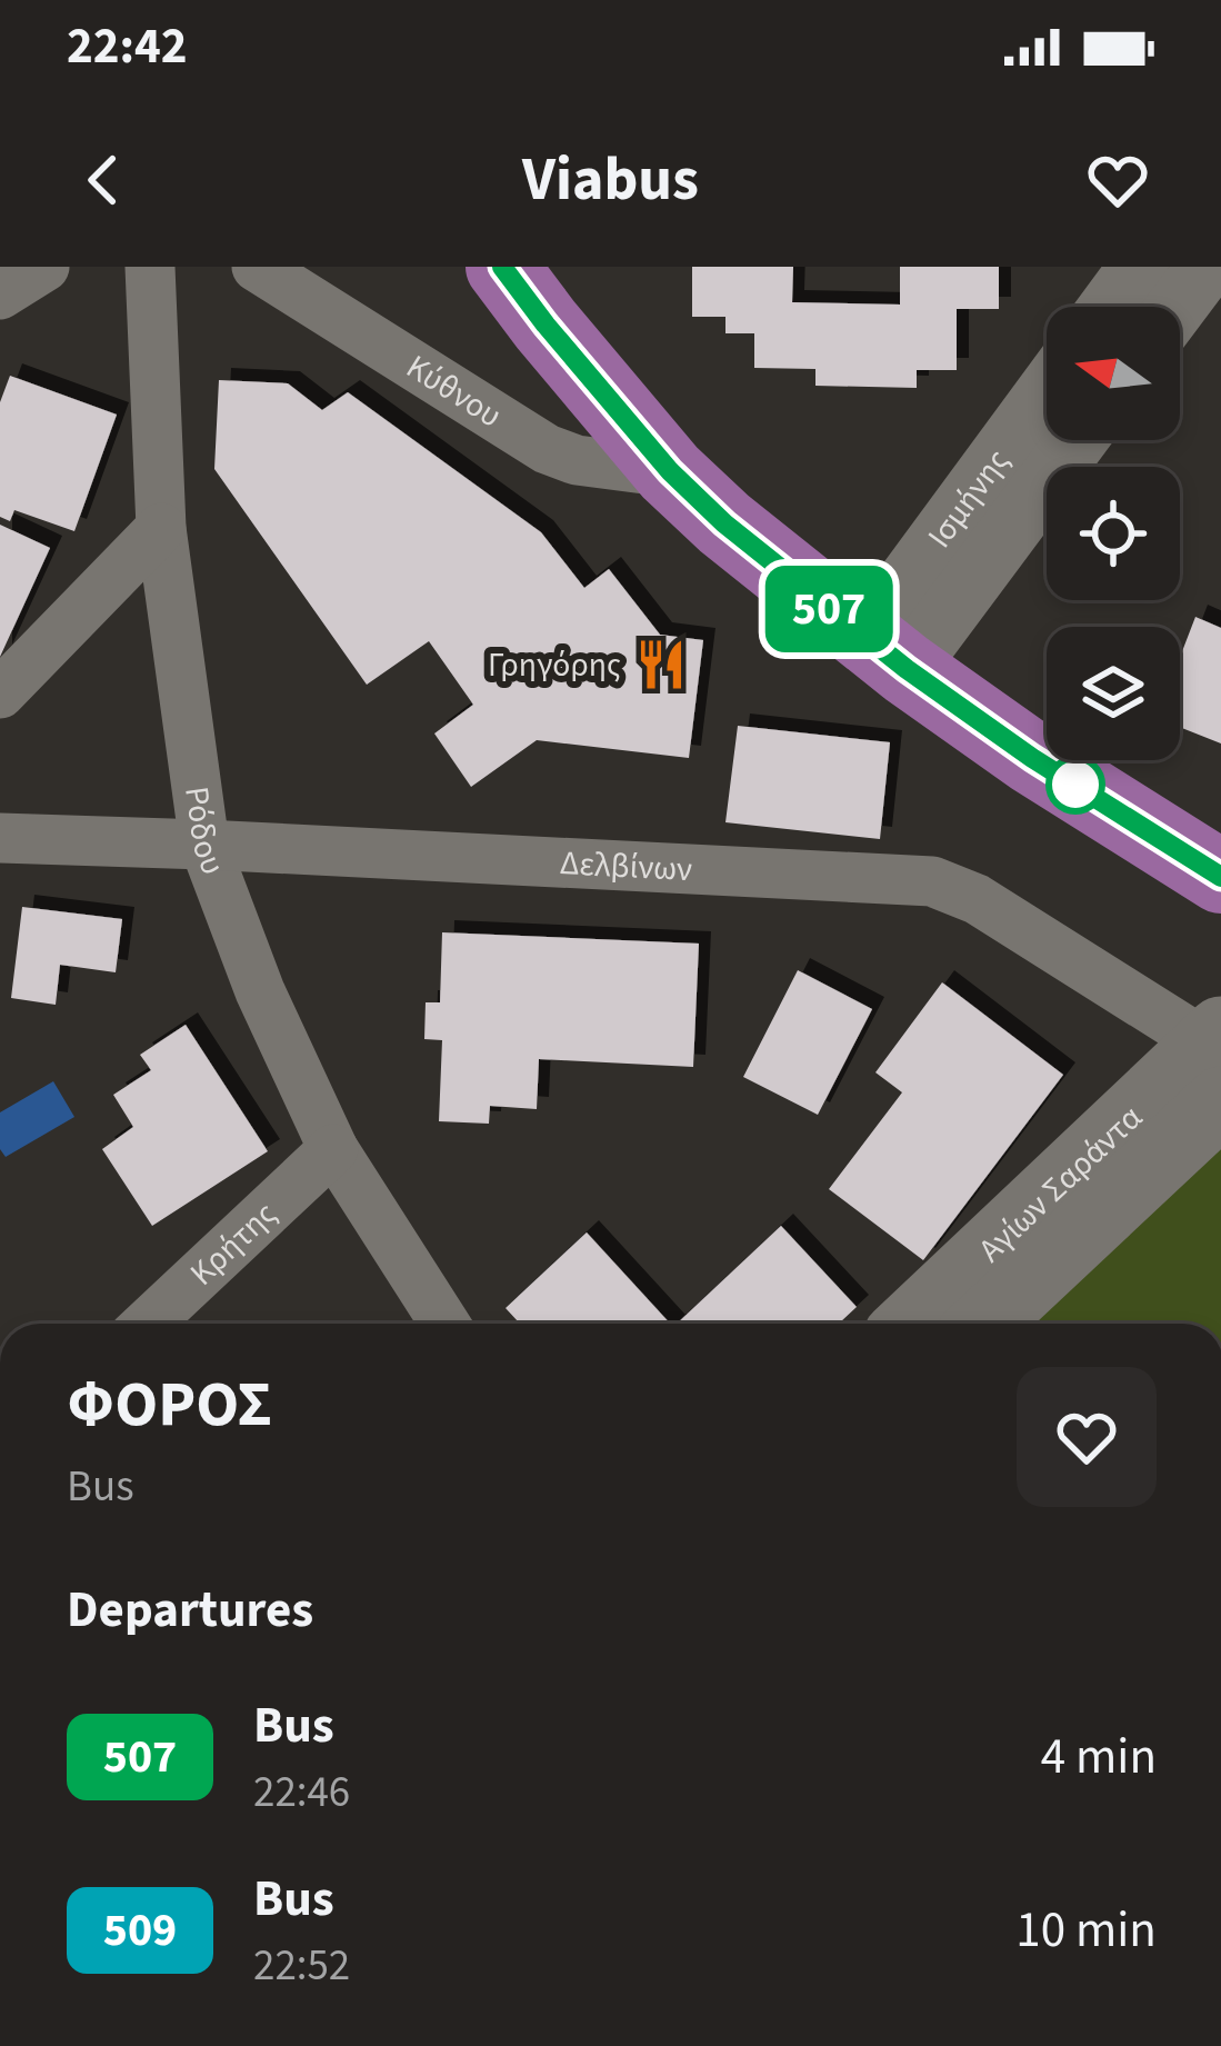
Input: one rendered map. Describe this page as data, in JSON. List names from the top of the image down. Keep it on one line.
{"streets":{"main road":["Αγίων Σαράντα"],"street":["Κύθνου","Ισμήνης","Ρόδου","Δελβίνων","Κρήτης"]},"crossings":[["Ρόδου","Δελβίνων"],["Ρόδου","Κρήτης"],["Δελβίνων","Αγίων Σαράντα"]],"places":{"restaurant":["Γρηγόρης"]},"lines":["bus line 507"],"north":"left","page":{"status":"22:42","header":"Viabus","on_map":"507","heading":[["ΦΟΡΟΣ","Bus"],"Departures"],"list":[{"mark":"507","name":"Bus","note":"22:46","value":"4 min"},{"mark":"509","name":"Bus","note":"22:52","value":"10 min"}]}}
